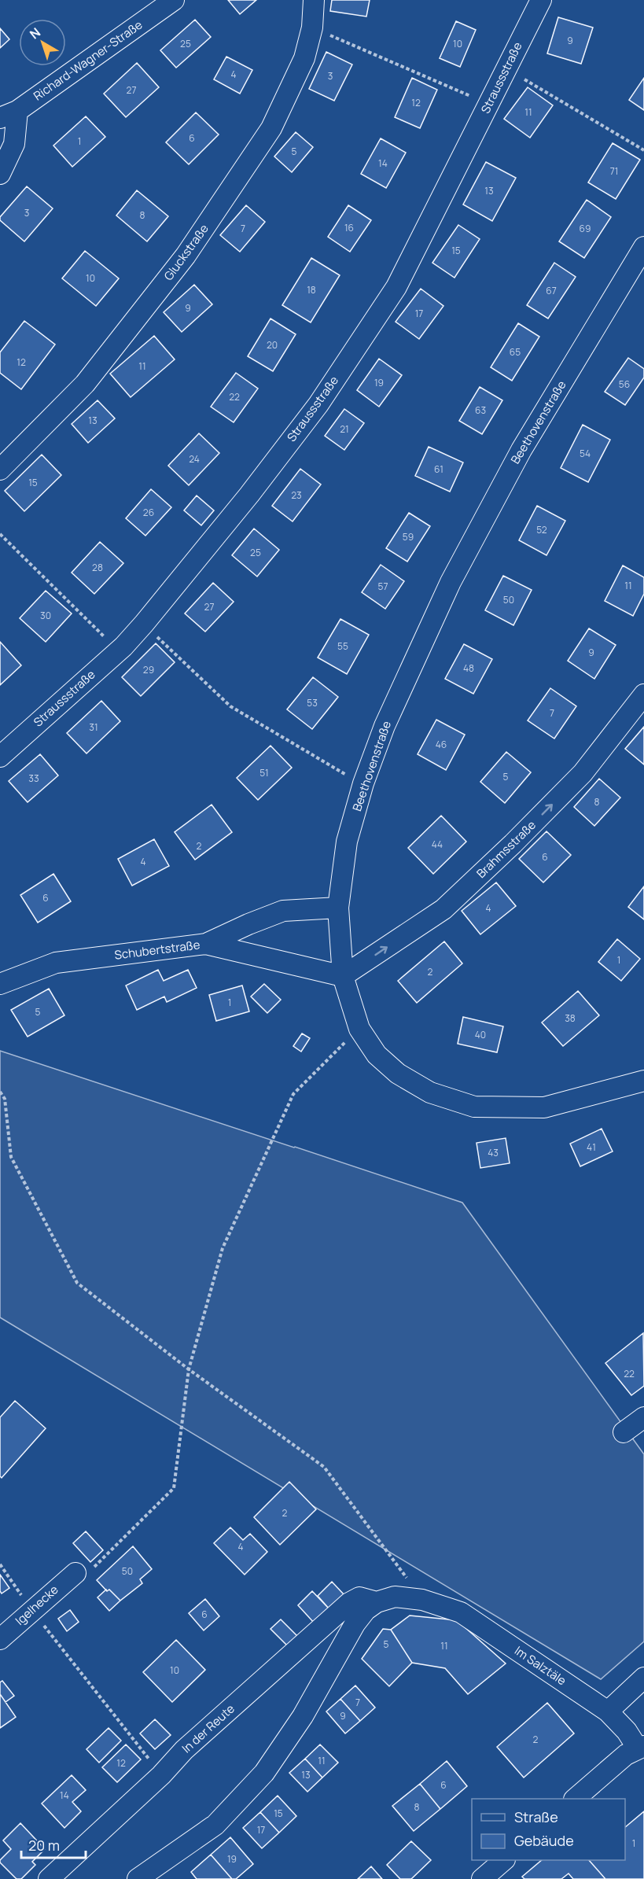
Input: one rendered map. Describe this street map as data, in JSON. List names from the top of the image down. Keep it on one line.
{"streets":{"street":["Richard-Wagner-Straße","Straussstraße","Gluckstraße","Beethovenstraße","Brahmsstraße","Schubertstraße","Igelhecke","Im Salztäle","In der Reute"]},"crossings":[["Beethovenstraße","Brahmsstraße"],["Beethovenstraße","Schubertstraße"],["Brahmsstraße","Schubertstraße"],["Im Salztäle","In der Reute"]],"one_way":["Brahmsstraße"],"house_numbers":["9","25","10","4","3","27","12","11","6","1","5","14","71","13","3","8","16","7","69","15","10","18","67","9","17","20","65","12","11","19","56","22","63","13","21","54","24","61","15","23","26","52","59","25","28","11","57","50","27","30","55","9","48","29","53","7","31","46","51","5","33","8","44","2","6","4","6","4","1","2","1","5","38","40","41","43","22","2","4","50","6","5","11","10","7","9","2","11","12","13","6","14","8","15","17","1","19"],"legend":["Straße","Gebäude"],"scale_bar":"20 m","north":"top left"}
